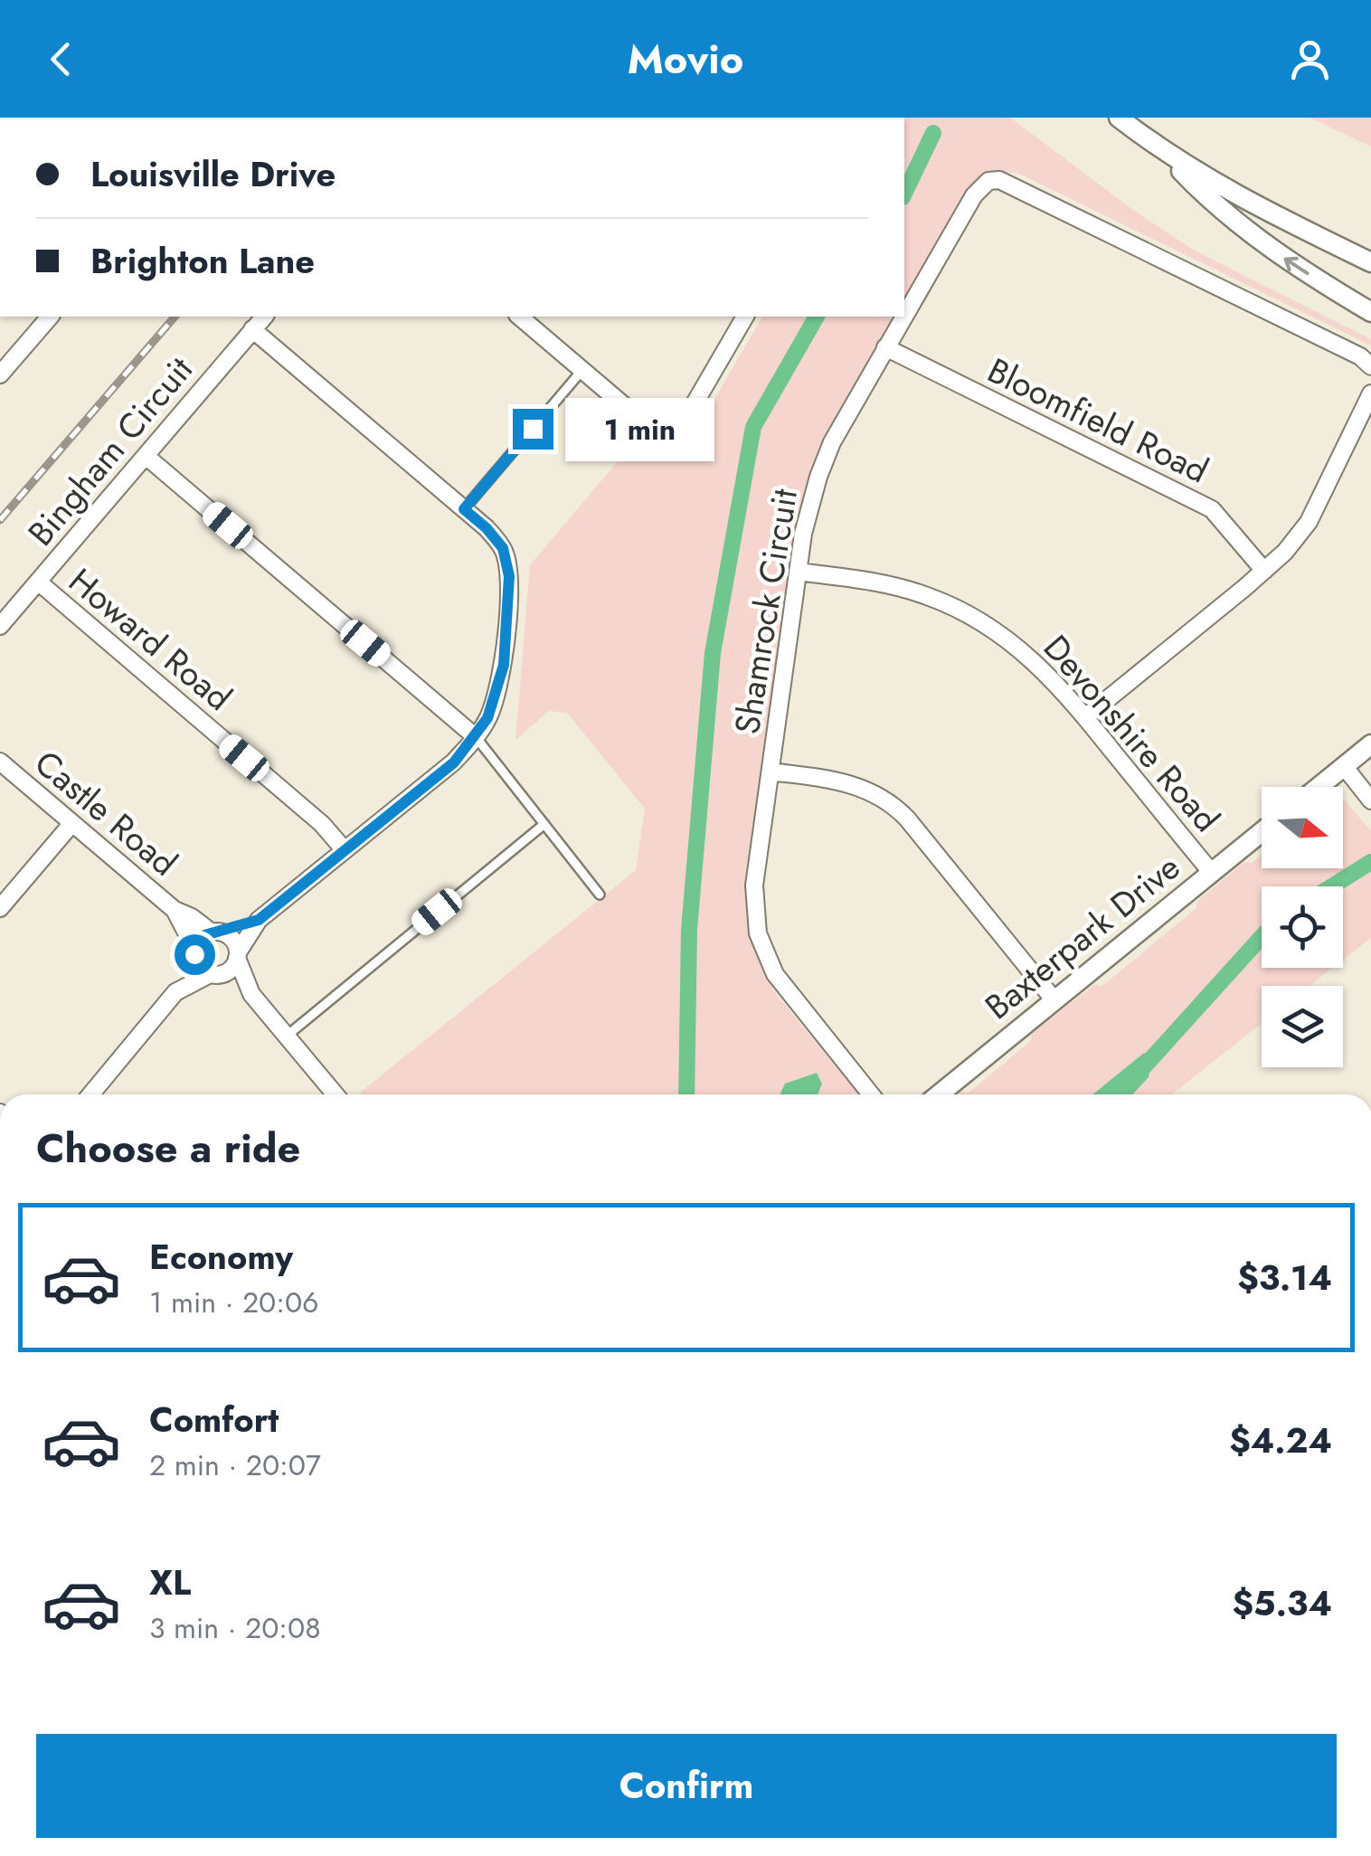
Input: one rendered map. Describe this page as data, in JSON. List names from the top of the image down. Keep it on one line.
{"streets":{"street":["Bloomfield Road","Bingham Circuit","Shamrock Circuit","Howard Road","Devonshire Road","Castle Road","Baxterpark Drive"]},"crossings":[["Bloomfield Road","Shamrock Circuit"],["Bingham Circuit","Howard Road"],["Shamrock Circuit","Devonshire Road"],["Devonshire Road","Baxterpark Drive"]],"north":"right","page":{"header":"Movio","banner":["Louisville Drive","Brighton Lane"],"bubble":"1 min","heading":"Choose a ride","list":[{"name":"Economy","note":"1 min · 20:06","value":"$3.14"},{"name":"Comfort","note":"2 min · 20:07","value":"$4.24"},{"name":"XL","note":"3 min · 20:08","value":"$5.34"}],"buttons":"Confirm"}}
